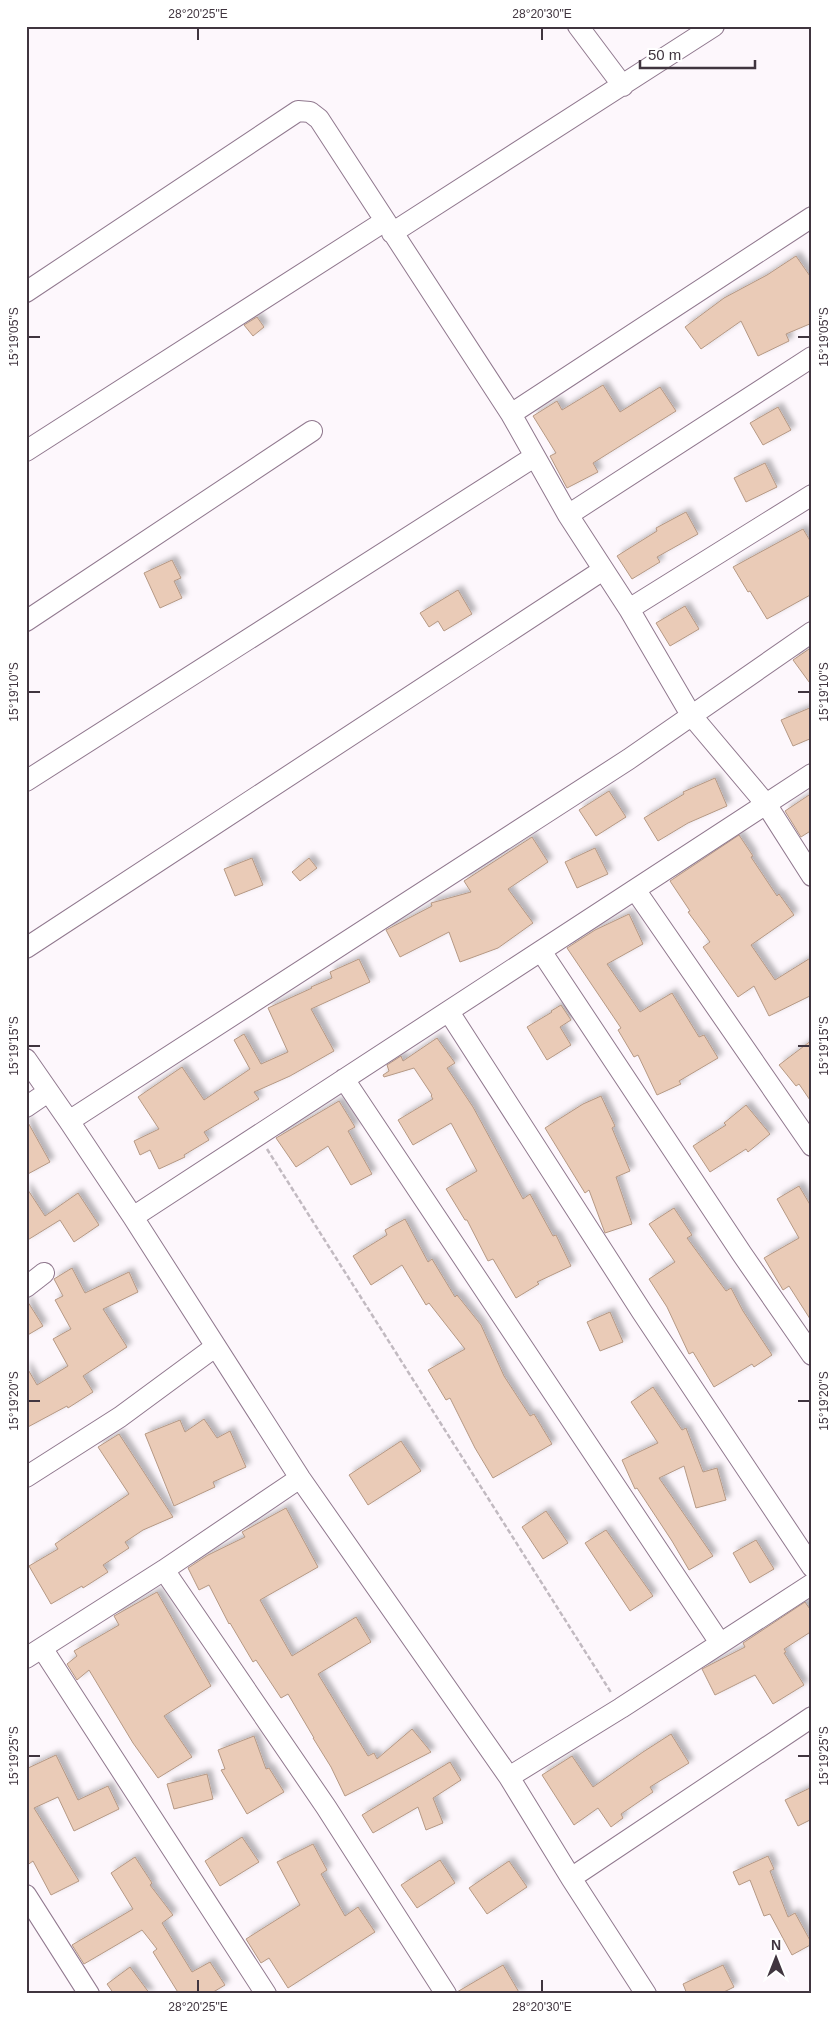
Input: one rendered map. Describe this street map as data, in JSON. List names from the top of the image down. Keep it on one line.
{"scale_bar":"50 m","north":"top","coordinates":["28°20'25\"E","28°20'30\"E","15°19'05\"S","15°19'10\"S","15°19'15\"S","15°19'20\"S","15°19'25\"S"]}
